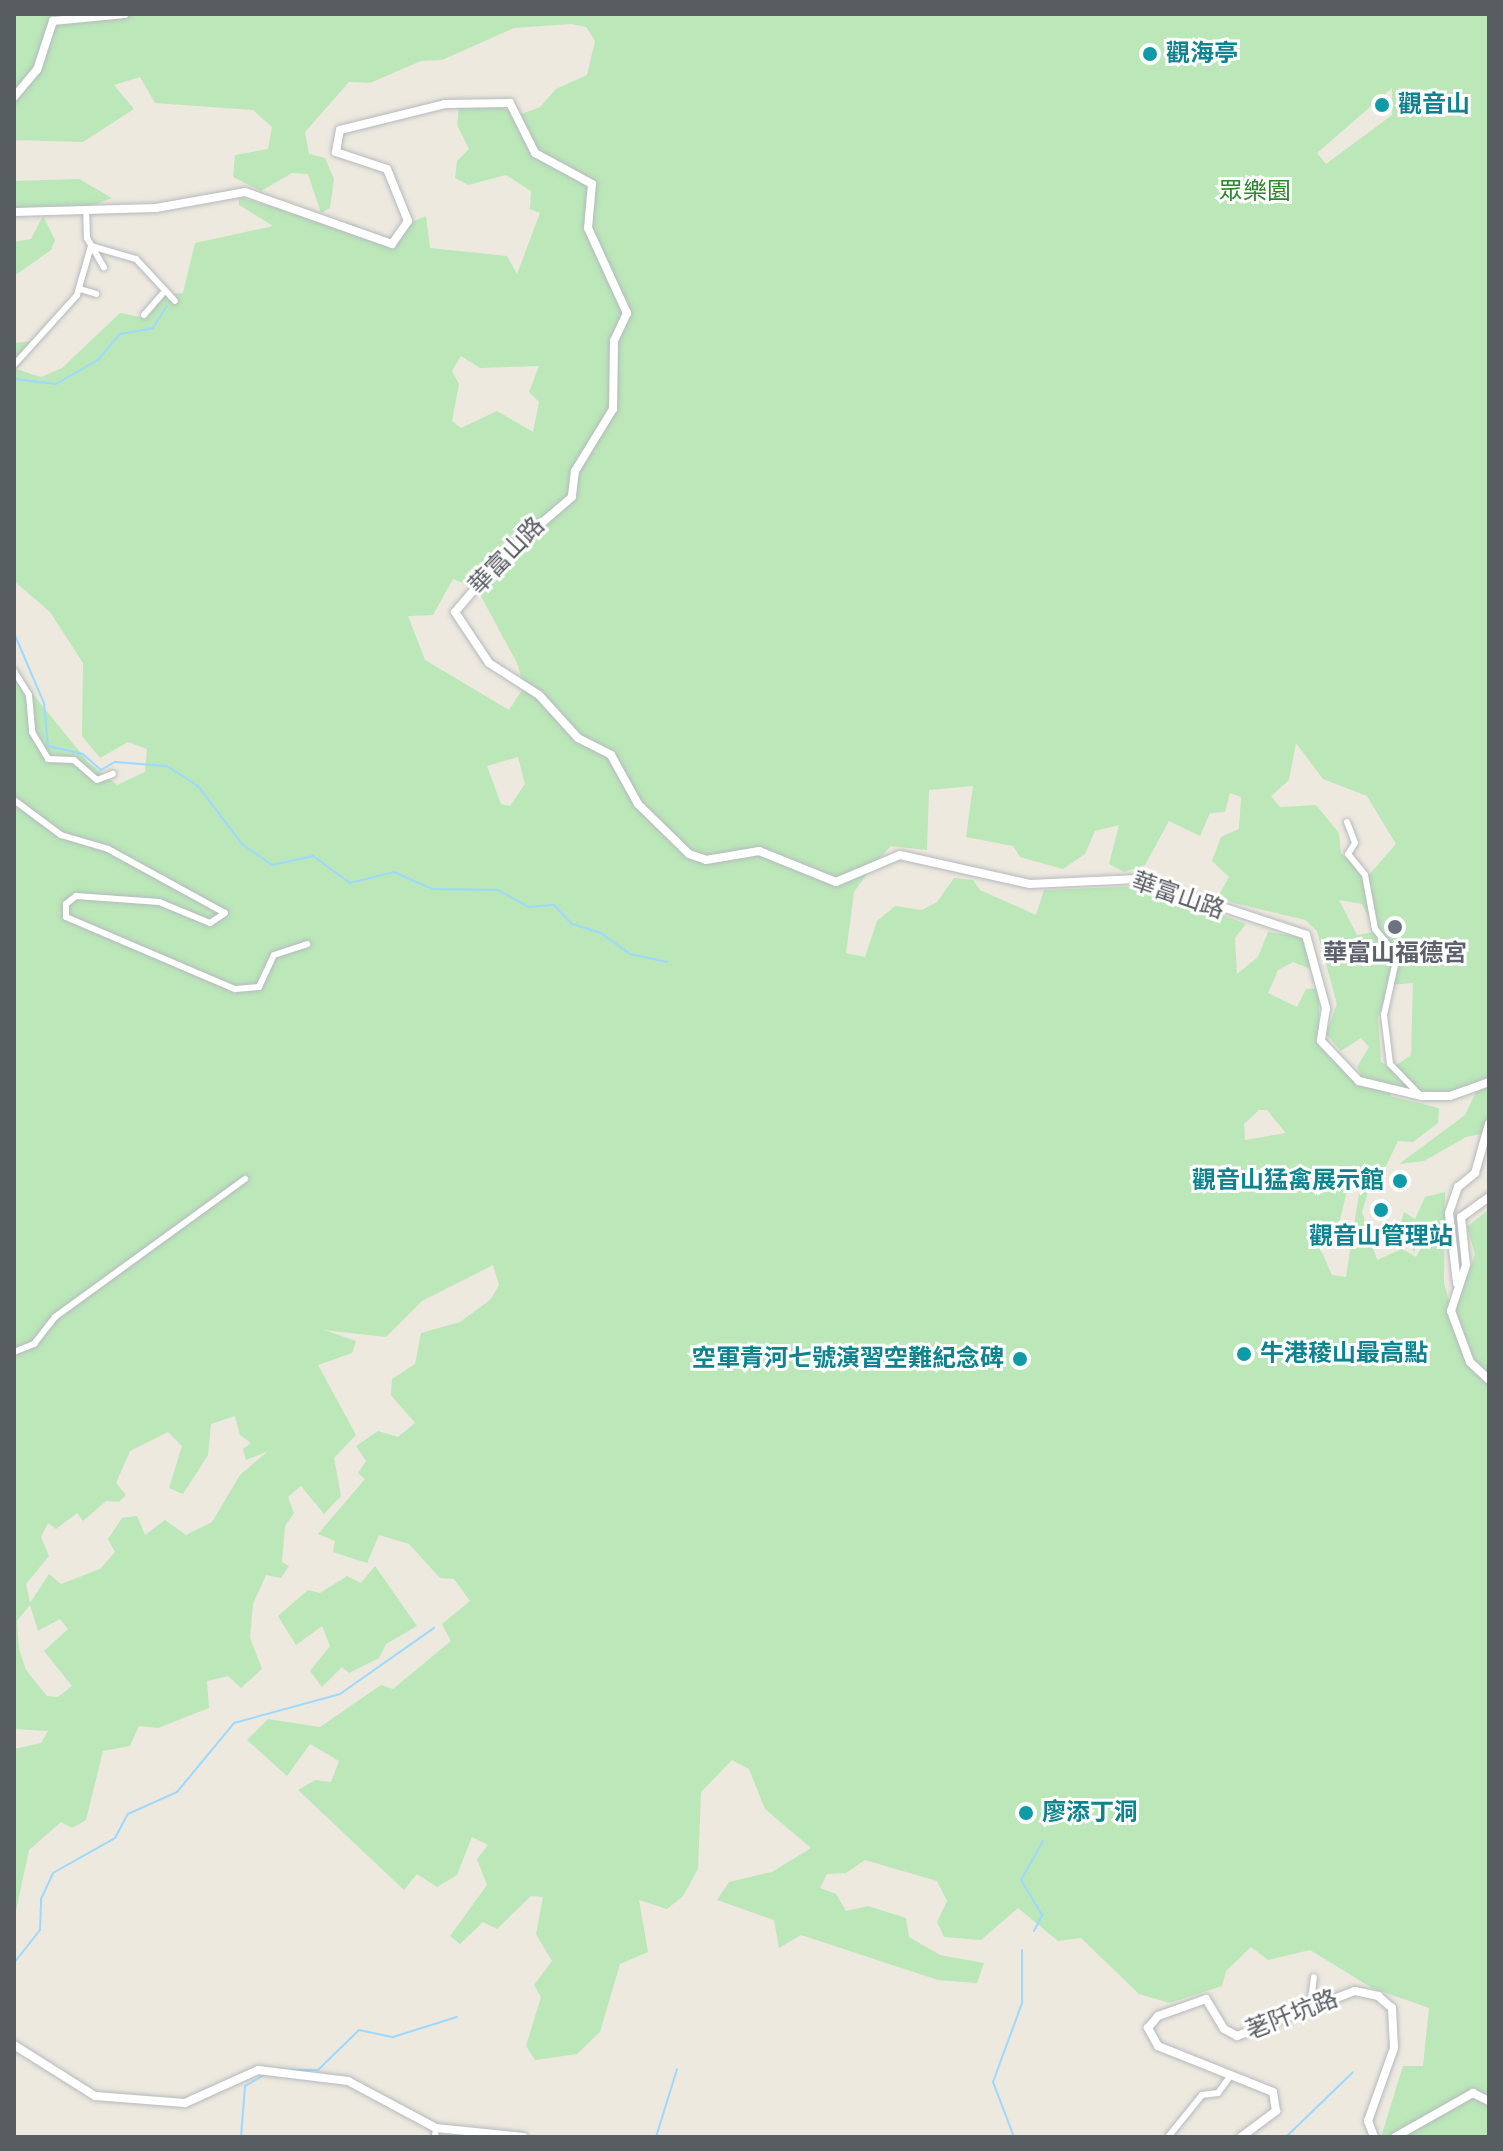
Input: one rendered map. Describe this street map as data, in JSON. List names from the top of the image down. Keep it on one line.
{"streets":{"street":["華富山路","荖阡坑路"]},"parks":["眾樂園"],"places":["觀海亭","觀音山","華富山福德宮","觀音山猛禽展示館","觀音山管理站","牛港稜山最高點","空軍青河七號演習空難紀念碑","廖添丁洞"]}
